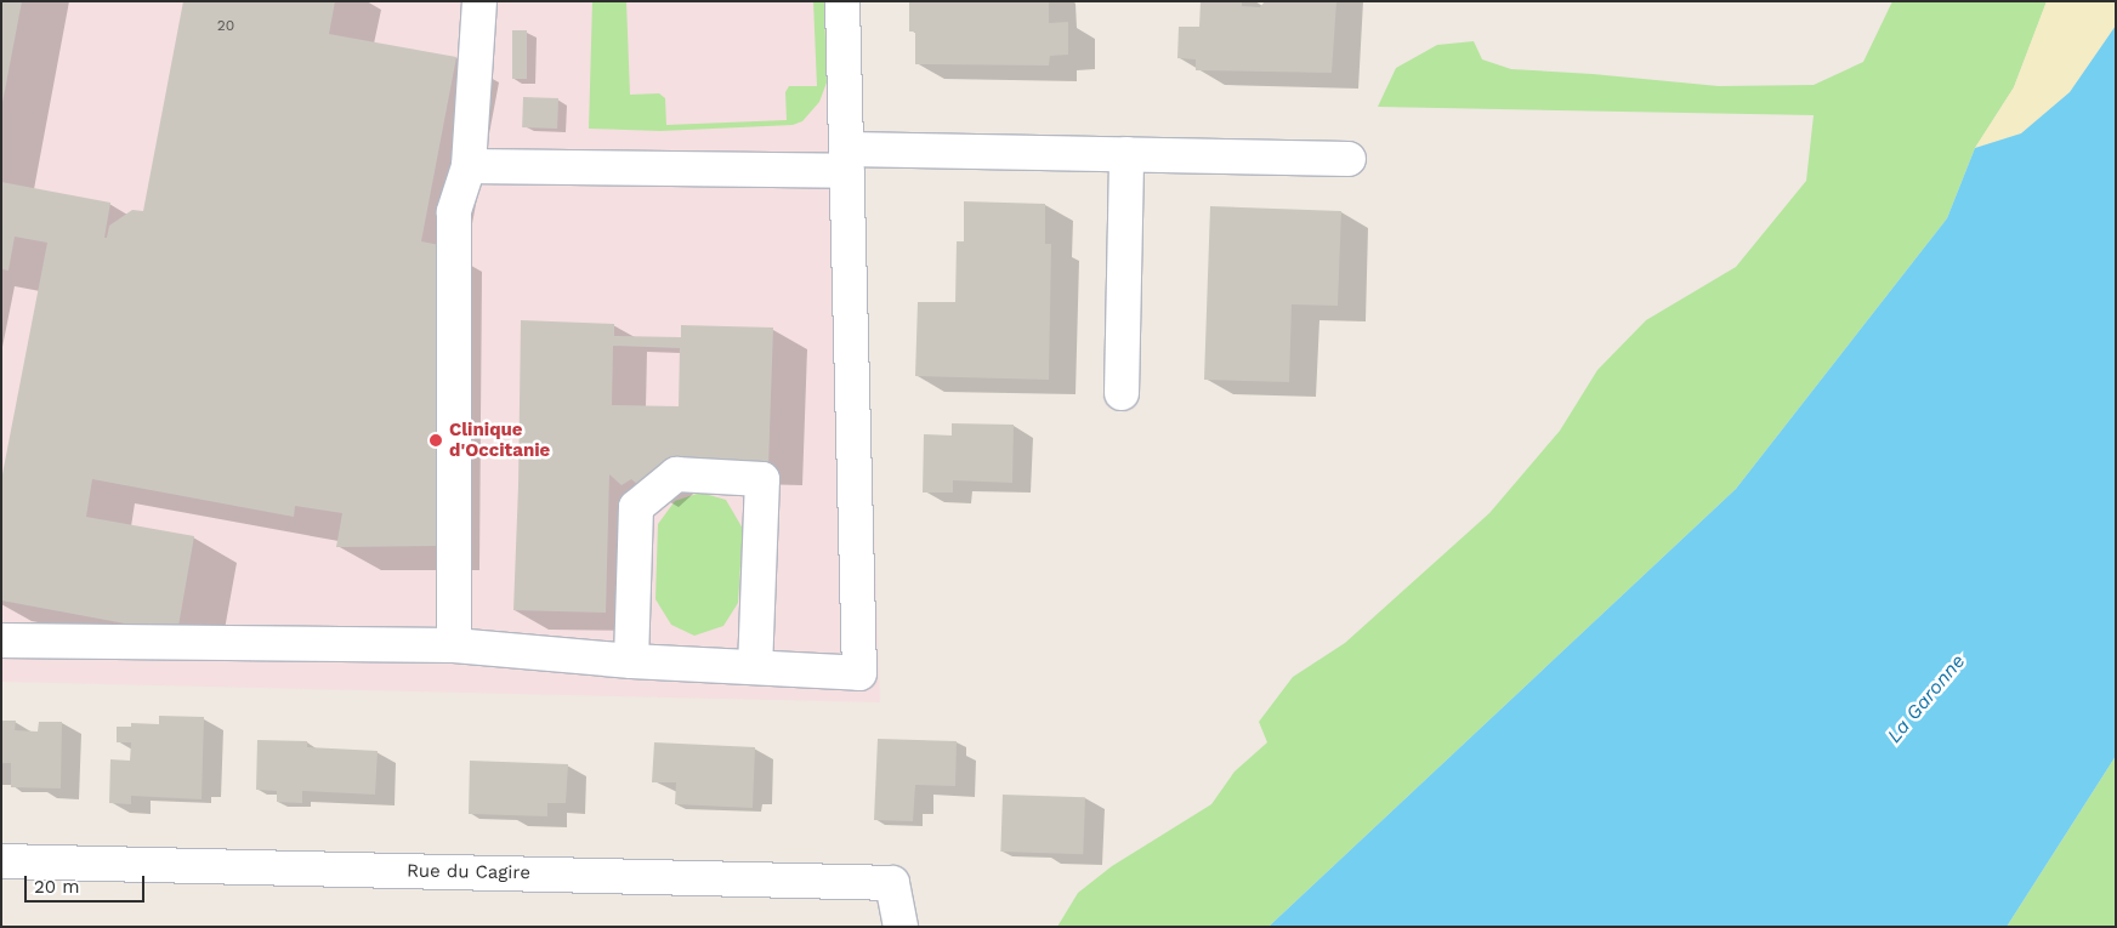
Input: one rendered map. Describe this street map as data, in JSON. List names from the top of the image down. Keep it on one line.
{"streets":{"street":["Rue du Cagire"]},"water":["La Garonne"],"places":["Clinique d'Occitanie"],"house_numbers":["20"],"scale_bar":"20 m"}
